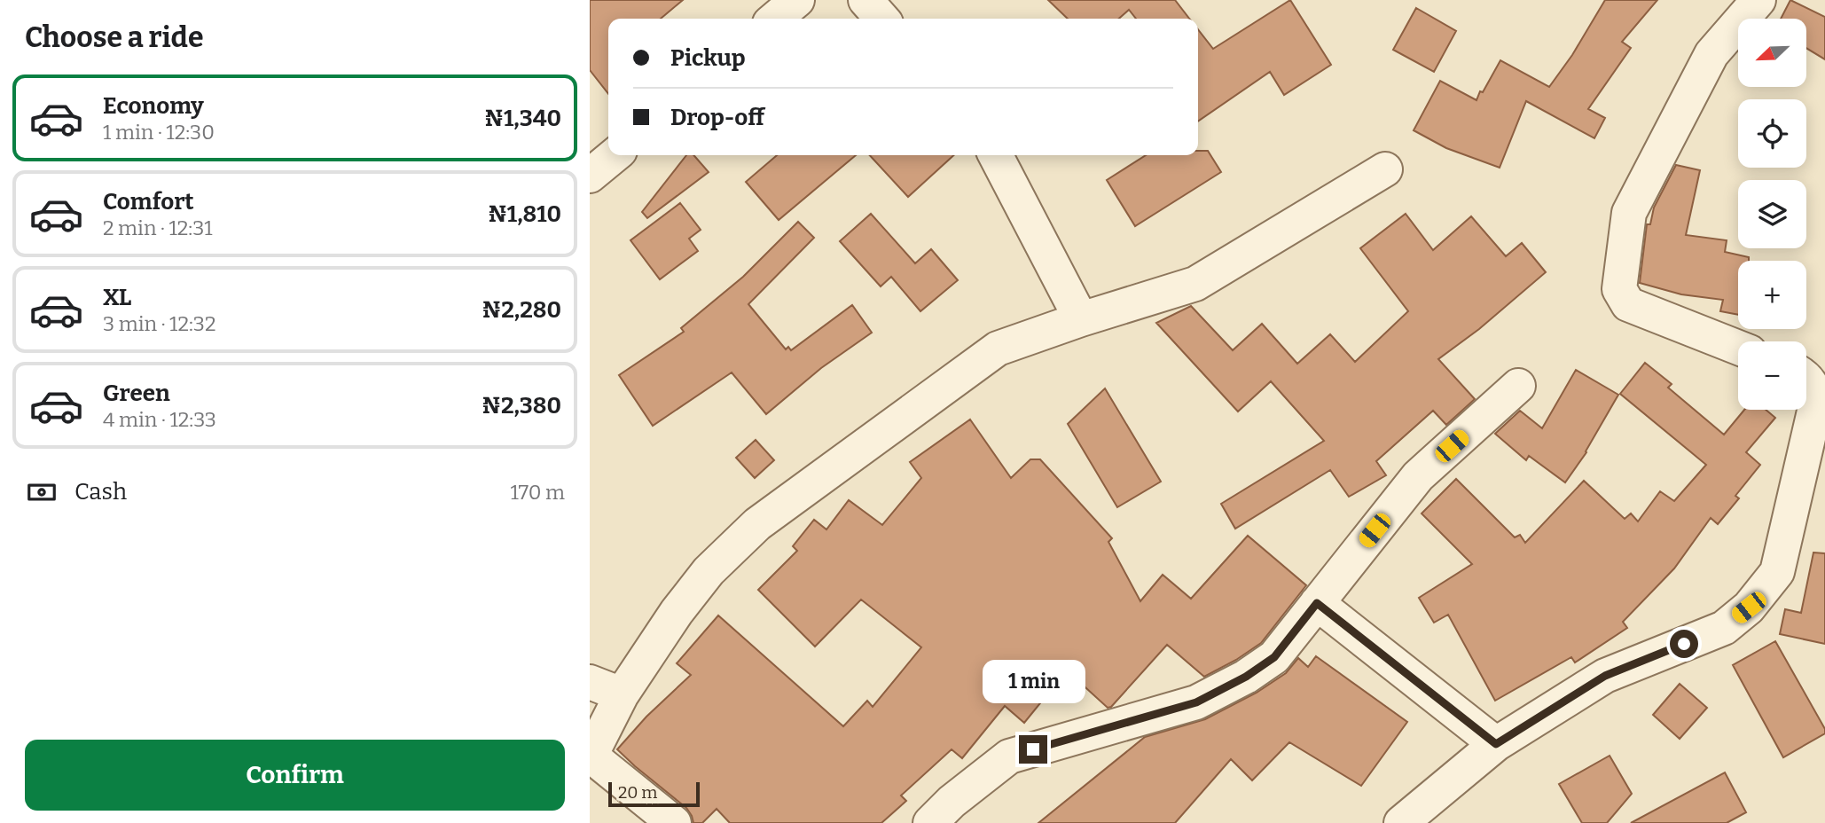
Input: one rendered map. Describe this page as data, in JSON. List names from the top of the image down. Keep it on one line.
{"scale_bar":"20 m","north":"bottom left","page":{"heading":"Choose a ride","map_buttons":["+","−"],"banner":["Pickup","Drop-off"],"list":[{"name":"Economy","note":"1 min · 12:30","value":"₦1,340"},{"name":"Comfort","note":"2 min · 12:31","value":"₦1,810"},{"name":"XL","note":"3 min · 12:32","value":"₦2,280"},{"name":"Green","note":"4 min · 12:33","value":"₦2,380"}],"pay":["Cash","170 m"],"bubble":"1 min","buttons":"Confirm","scale":"20 m"}}
